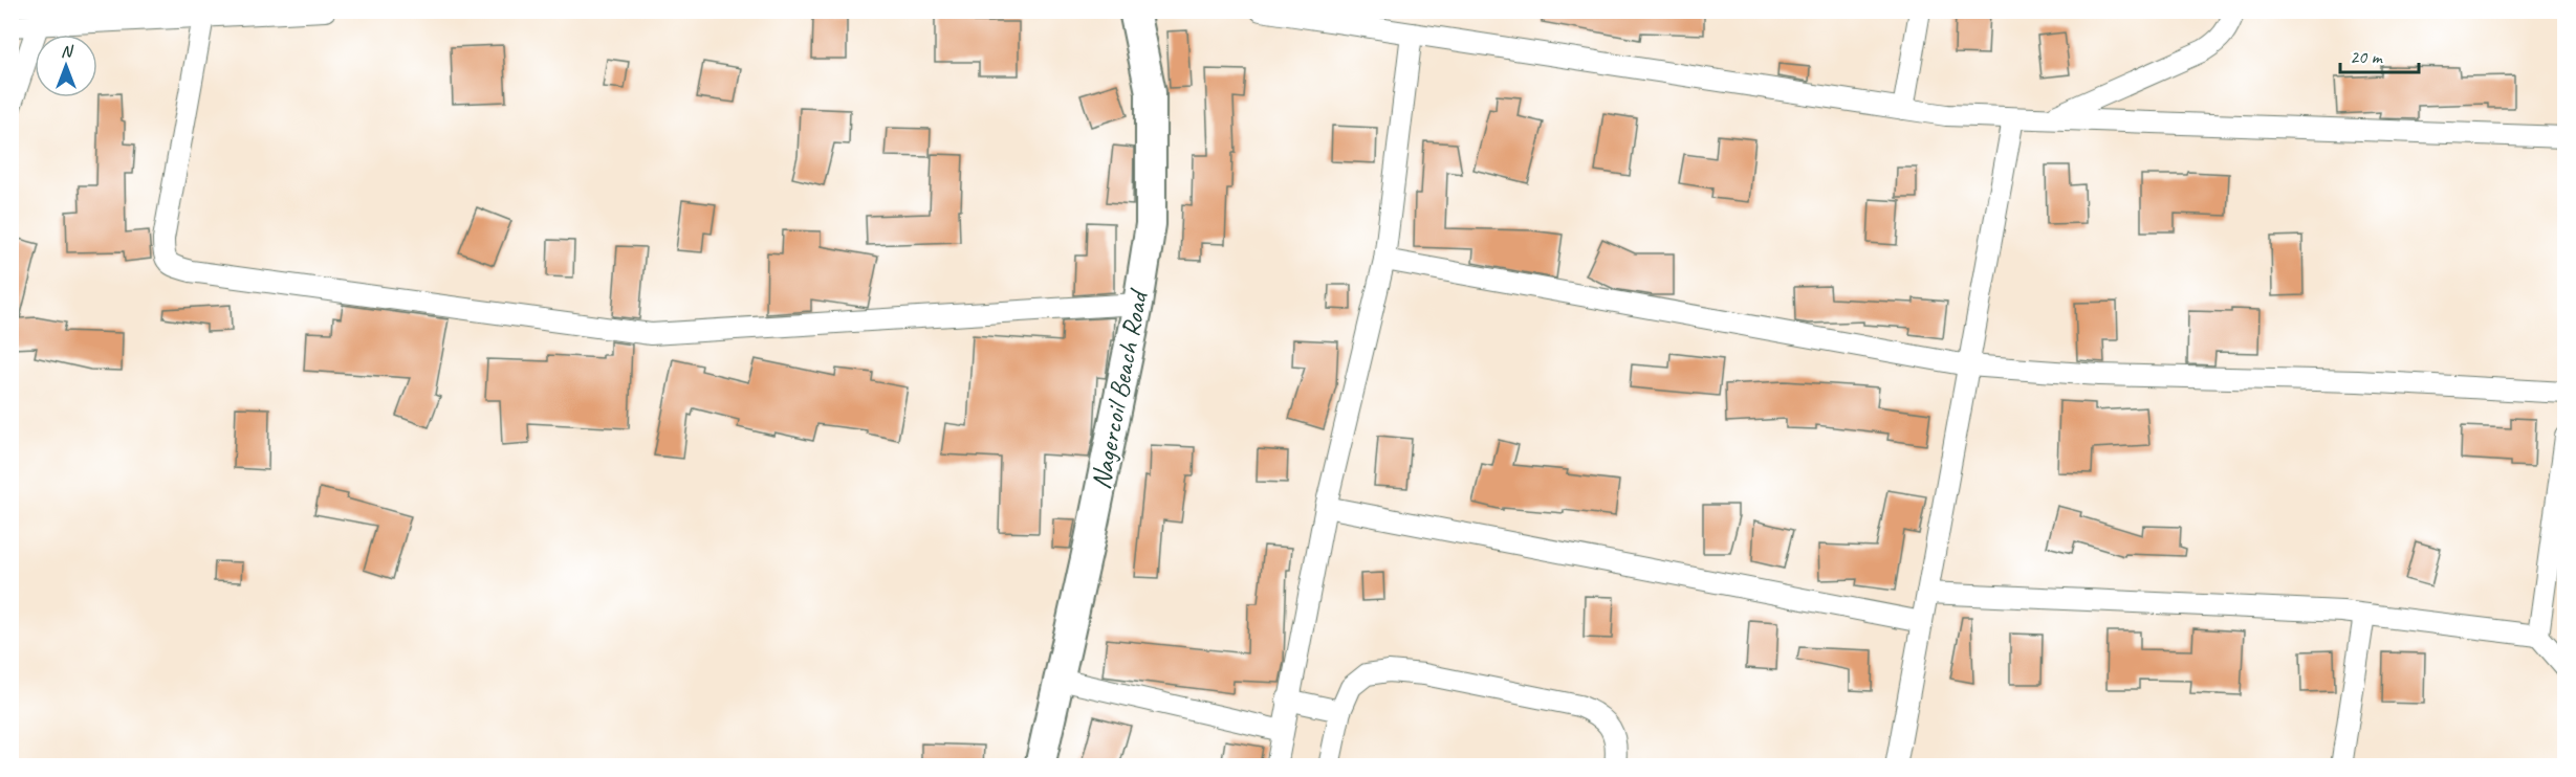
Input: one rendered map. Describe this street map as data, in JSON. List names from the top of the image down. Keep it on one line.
{"streets":{"main road":["Nagercoil Beach Road"]},"scale_bar":"20 m","north":"top"}
